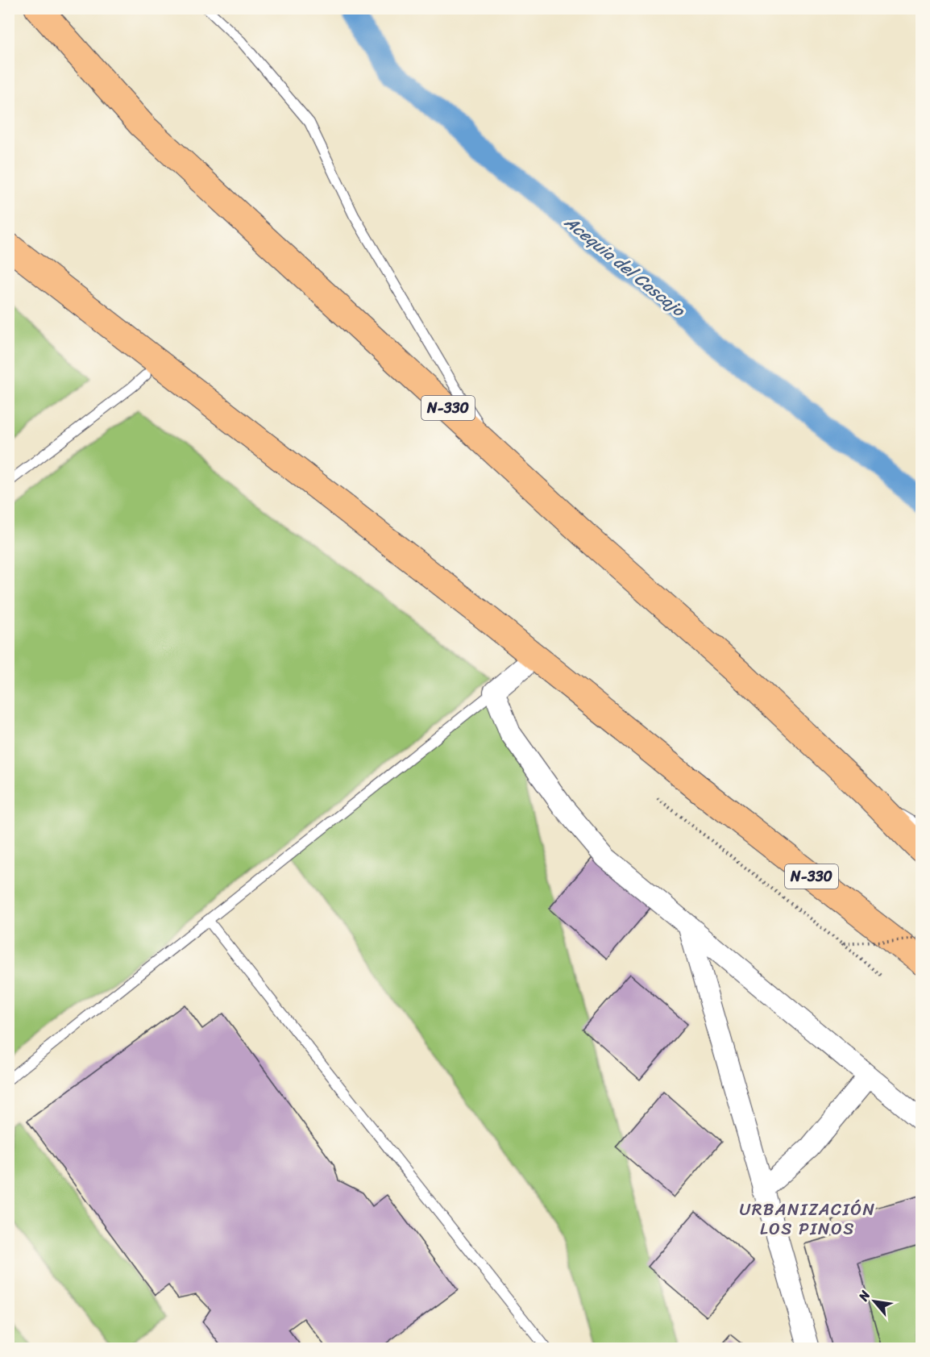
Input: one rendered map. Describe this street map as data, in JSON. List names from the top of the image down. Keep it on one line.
{"streets":{"highway":["N-330"]},"districts":["URBANIZACIÓN LOS PINOS"],"water":["Acequia del Cascajo"],"north":"top left"}
